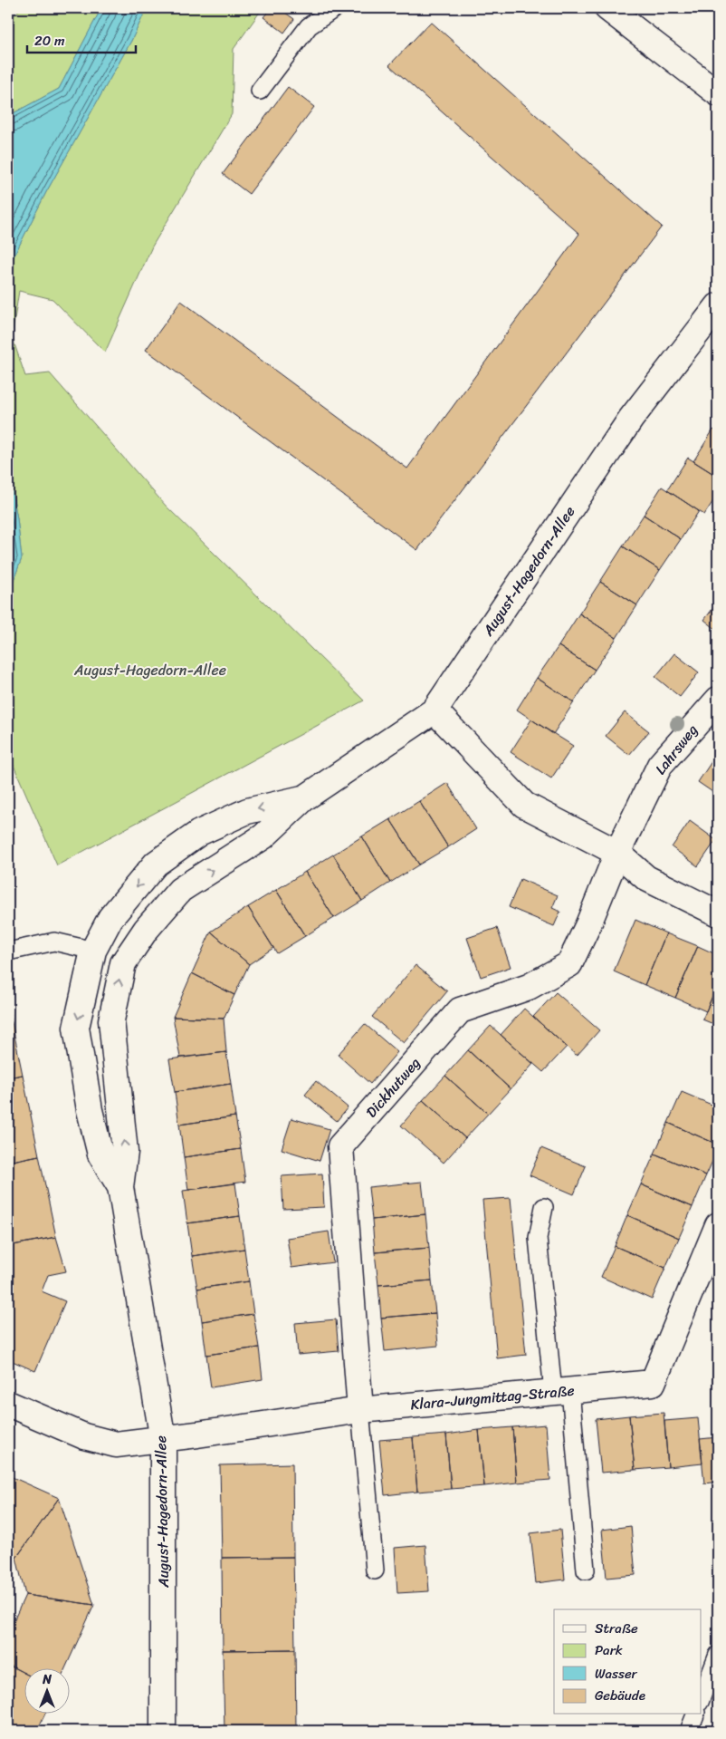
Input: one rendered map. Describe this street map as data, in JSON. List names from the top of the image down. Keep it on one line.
{"streets":{"street":["August-Hagedorn-Allee","Lahrsweg","Dickhutweg","Klara-Jungmittag-Straße"]},"crossings":[["August-Hagedorn-Allee","Klara-Jungmittag-Straße"],["Lahrsweg","Dickhutweg"],["Dickhutweg","Klara-Jungmittag-Straße"]],"parks":["August-Hagedorn-Allee"],"legend":["Straße","Park","Wasser","Gebäude"],"scale_bar":"20 m","north":"top"}
